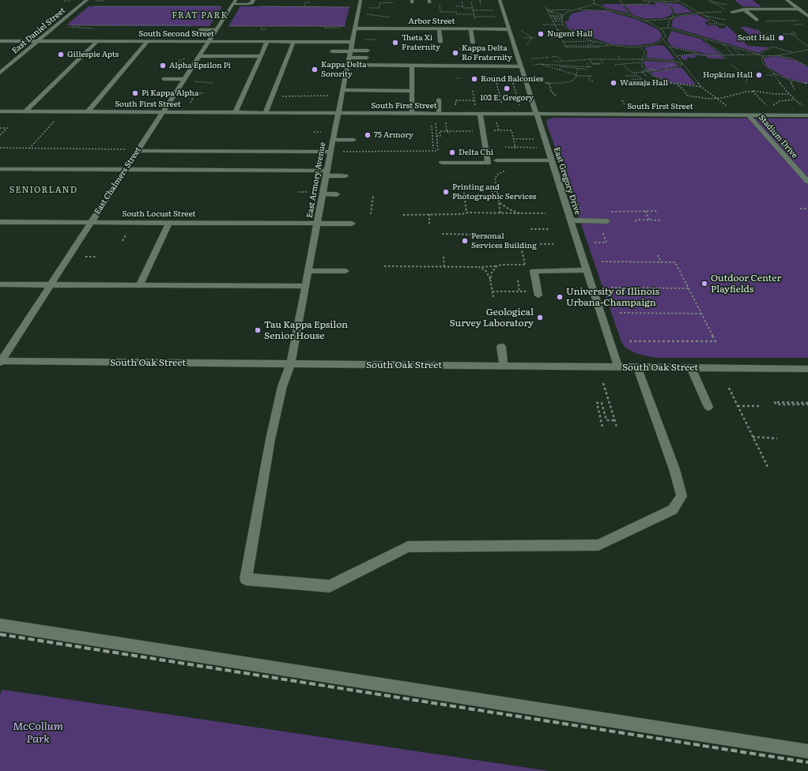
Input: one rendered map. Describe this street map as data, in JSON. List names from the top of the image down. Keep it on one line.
{"streets":{"street":["Arbor Street","East Daniel Street","South Second Street","South First Street","Stadium Drive","East Armory Avenue","East Chalmers Street","East Gregory Drive","South Locust Street","South Oak Street"]},"crossings":[["Arbor Street","East Armory Avenue"],["Arbor Street","East Gregory Drive"],["East Daniel Street","South Second Street"],["South Second Street","East Armory Avenue"],["South Second Street","East Chalmers Street"],["South First Street","Stadium Drive"],["South First Street","East Armory Avenue"],["South First Street","East Chalmers Street"],["South First Street","East Gregory Drive"],["East Armory Avenue","South Locust Street"],["East Armory Avenue","South Oak Street"],["East Chalmers Street","South Locust Street"],["East Chalmers Street","South Oak Street"],["East Gregory Drive","South Oak Street"]],"districts":["FRAT PARK","SENIORLAND"],"parks":["McCollum Park"],"places":["Nugent Hall","Scott Hall","Theta Xi Fraternity","Kappa Delta Ro Fraternity","Gillespie Apts","Alpha Epsilon Pi","Kappa Delta Sorority","Hopkins Hall","Round Balconies","Wassaja Hall","102 E. Gregory","Pi Kappa Alpha","75 Armory","Delta Chi","Printing and Photographic Services","Personal Services Building","Outdoor Center Playfields","University of Illinois Urbana-Champaign","Geological Survey Laboratory","Tau Kappa Epsilon Senior House"]}
